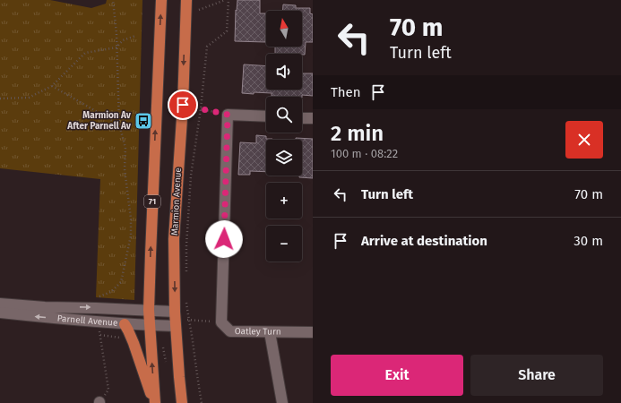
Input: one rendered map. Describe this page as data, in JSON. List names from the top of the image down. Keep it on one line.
{"streets":{"highway":["71","Marmion Avenue"],"street":["Parnell Avenue","Oatley Turn"]},"crossings":[["71","Parnell Avenue"],["Marmion Avenue","Parnell Avenue"]],"places":{"bus stop":["Marmion Av After Parnell Av"]},"north":"top","page":{"turn":["70 m","Turn left"],"map_buttons":["+","−"],"then":"Then","heading":["2 min","100 m · 08:22"],"list":[{"name":"Turn left","value":"70 m"},{"name":"Arrive at destination","value":"30 m"}],"buttons":["Exit","Share"]}}
